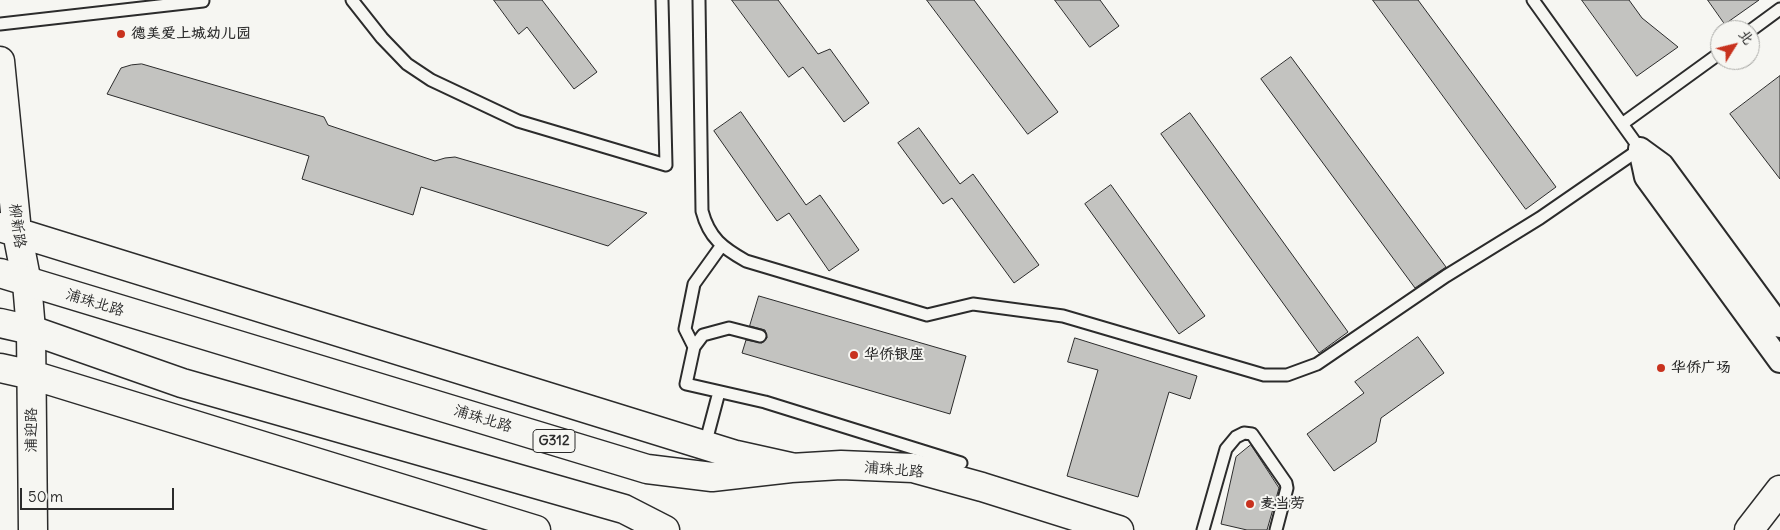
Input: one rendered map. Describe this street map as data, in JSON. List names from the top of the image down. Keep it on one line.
{"streets":{"main road":["柳新路","浦珠北路","浦迎路","G312"]},"crossings":[["柳新路","浦珠北路"],["柳新路","浦迎路"]],"places":["德美爱上城幼儿园","华侨银座","华侨广场","麦当劳"],"scale_bar":"50 m","north":"top right"}
